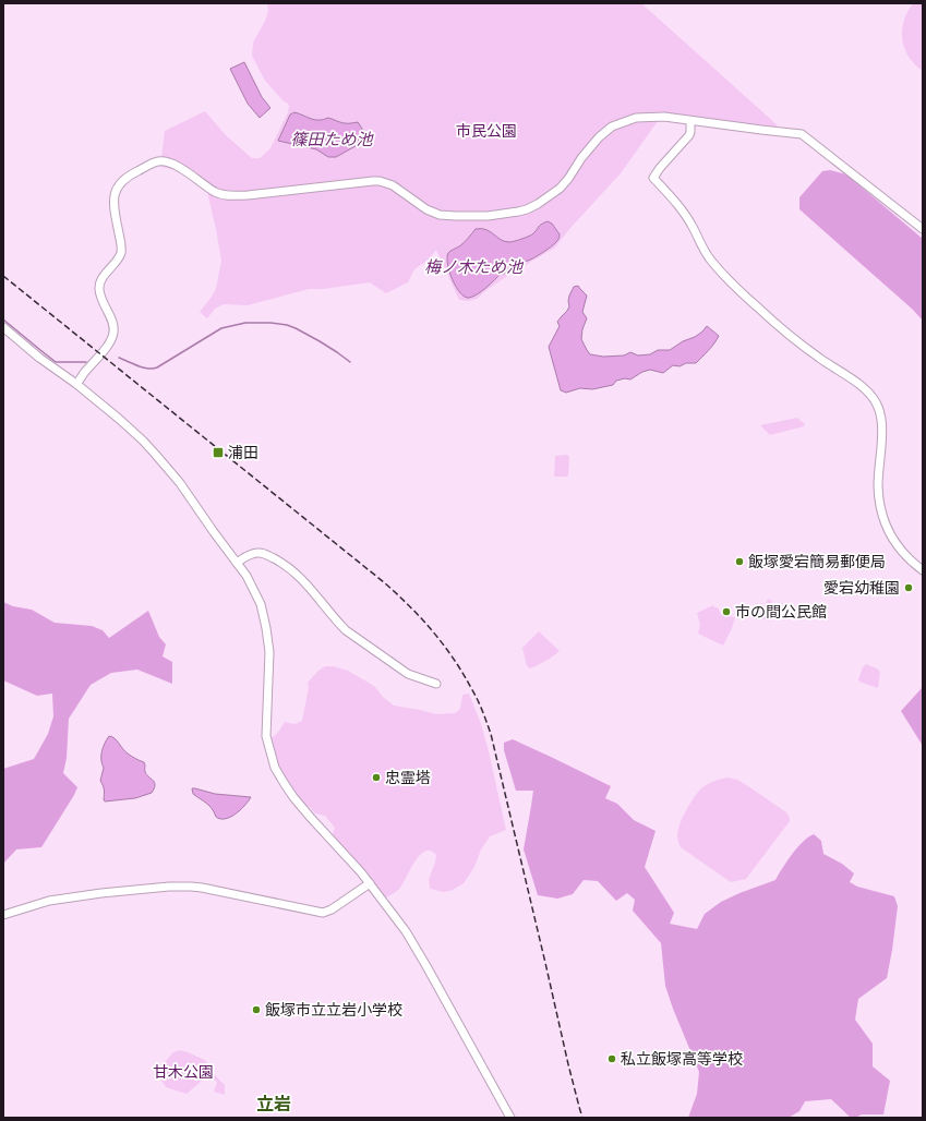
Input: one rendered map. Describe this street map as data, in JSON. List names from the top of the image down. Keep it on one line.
{"districts":["立岩"],"water":["篠田ため池","梅ノ木ため池"],"parks":["市民公園","甘木公園"],"places":{"transit":["浦田"],"other":["飯塚愛宕簡易郵便局","愛宕幼稚園","市の間公民館","忠霊塔","飯塚市立立岩小学校","私立飯塚高等学校"]}}
